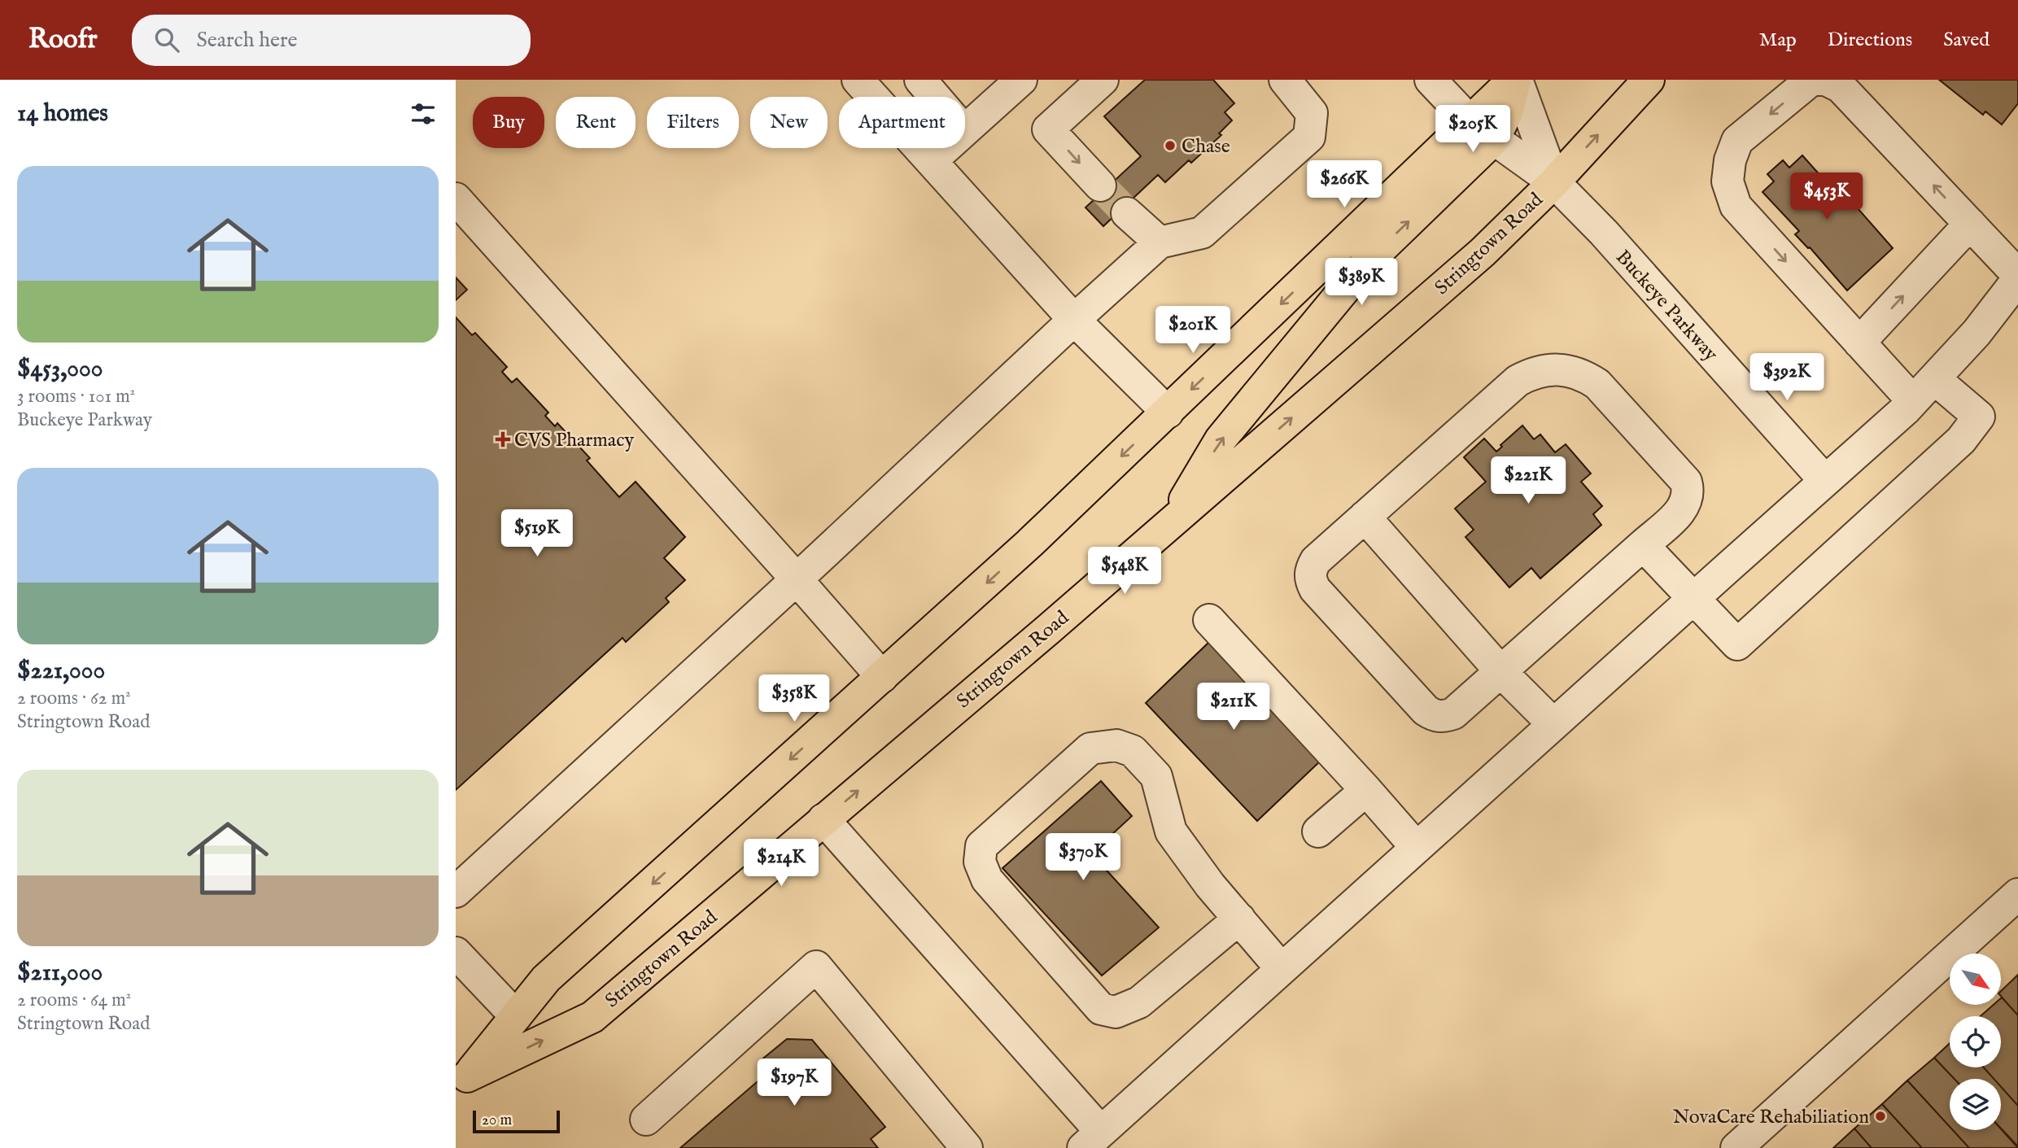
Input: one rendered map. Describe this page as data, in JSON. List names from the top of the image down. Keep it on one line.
{"streets":{"main road":["Stringtown Road"],"street":["Buckeye Parkway"]},"crossings":[["Stringtown Road","Buckeye Parkway"]],"places":{"other":["Chase","NovaCare Rehabiliation"],"health":["CVS Pharmacy"]},"scale_bar":"20 m","north":"bottom right","page":{"header":"Roofr","search":"Search here","nav":["Map","Directions","Saved"],"heading":"14 homes","chip":["Buy","Rent","Filters","New","Apartment"],"price":["$205K","$266K","$453K","$389K","$201K","$392K","$221K","$519K","$548K","$358K","$211K","$370K","$214K","$197K"],"list":[{"name":"$453,000","note":"3 rooms · 101 m² · Buckeye Parkway"},{"name":"$221,000","note":"2 rooms · 62 m² · Stringtown Road"},{"name":"$211,000","note":"2 rooms · 64 m² · Stringtown Road"}],"scale":"20 m"}}
